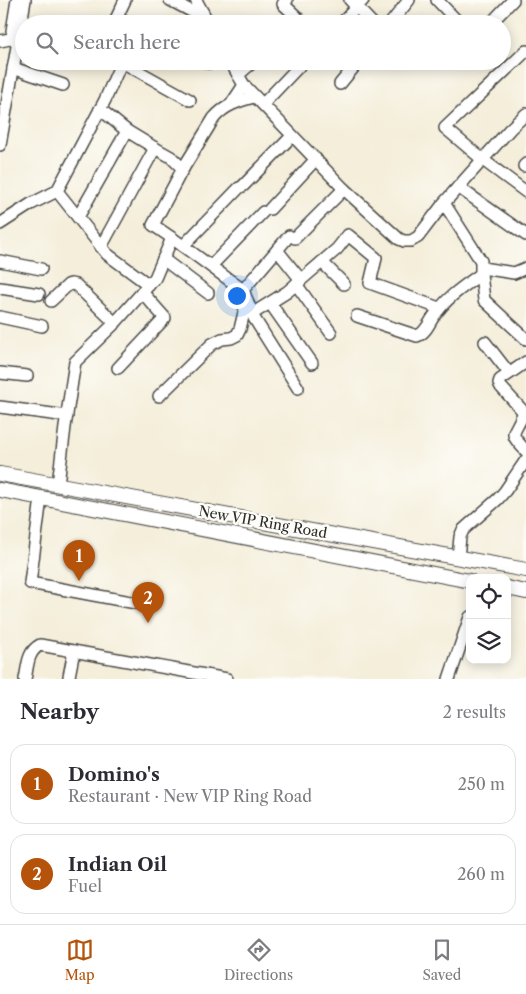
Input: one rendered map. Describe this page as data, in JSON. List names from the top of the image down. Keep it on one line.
{"streets":{"main road":["New VIP Ring Road"]},"page":{"search":"Search here","pins":["1","2"],"heading":["Nearby","2 results"],"list":[{"mark":"1","name":"Domino's","note":"Restaurant · New VIP Ring Road","value":"250 m"},{"mark":"2","name":"Indian Oil","note":"Fuel","value":"260 m"}],"nav":["Map","Directions","Saved"]}}
